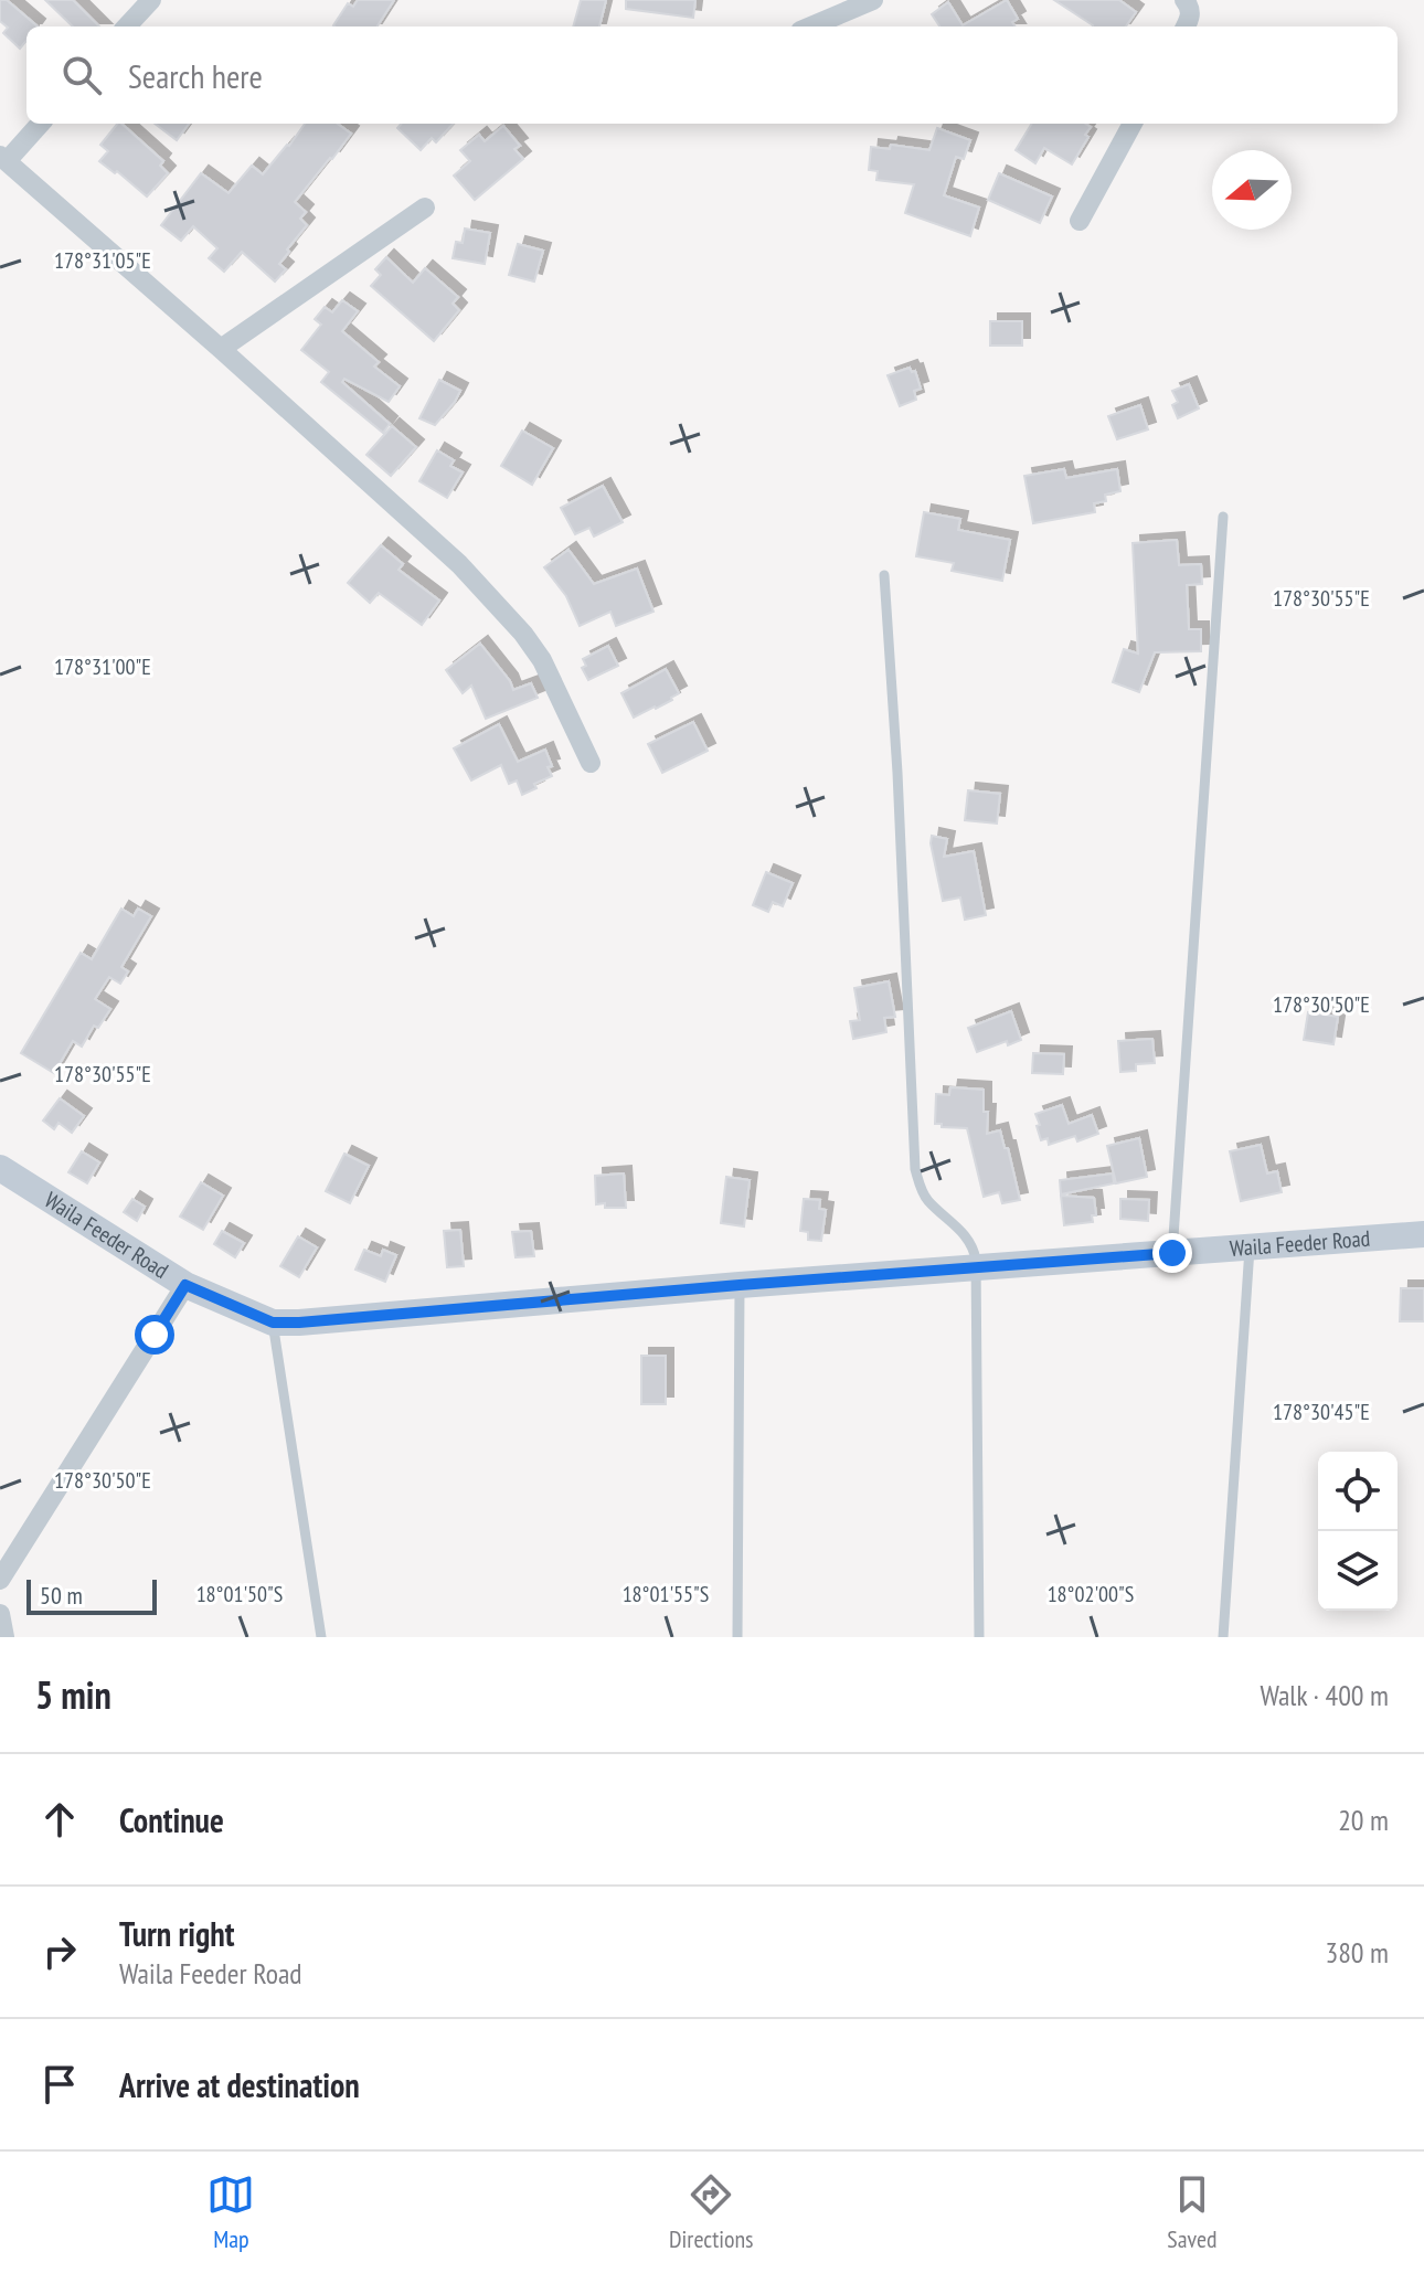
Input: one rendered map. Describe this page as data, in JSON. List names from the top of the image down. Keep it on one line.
{"streets":{"street":["Waila Feeder Road"]},"scale_bar":"50 m","north":"left","page":{"search":"Search here","scale":"50 m","heading":["5 min","Walk · 400 m"],"list":[["Continue","20 m"],["Turn right","Waila Feeder Road","380 m"],"Arrive at destination"],"nav":["Map","Directions","Saved"]},"coordinates":["178°31'05\"E","178°30'55\"E","178°31'00\"E","178°30'50\"E","178°30'45\"E","18°01'50\"S","18°01'55\"S","18°02'00\"S"]}
